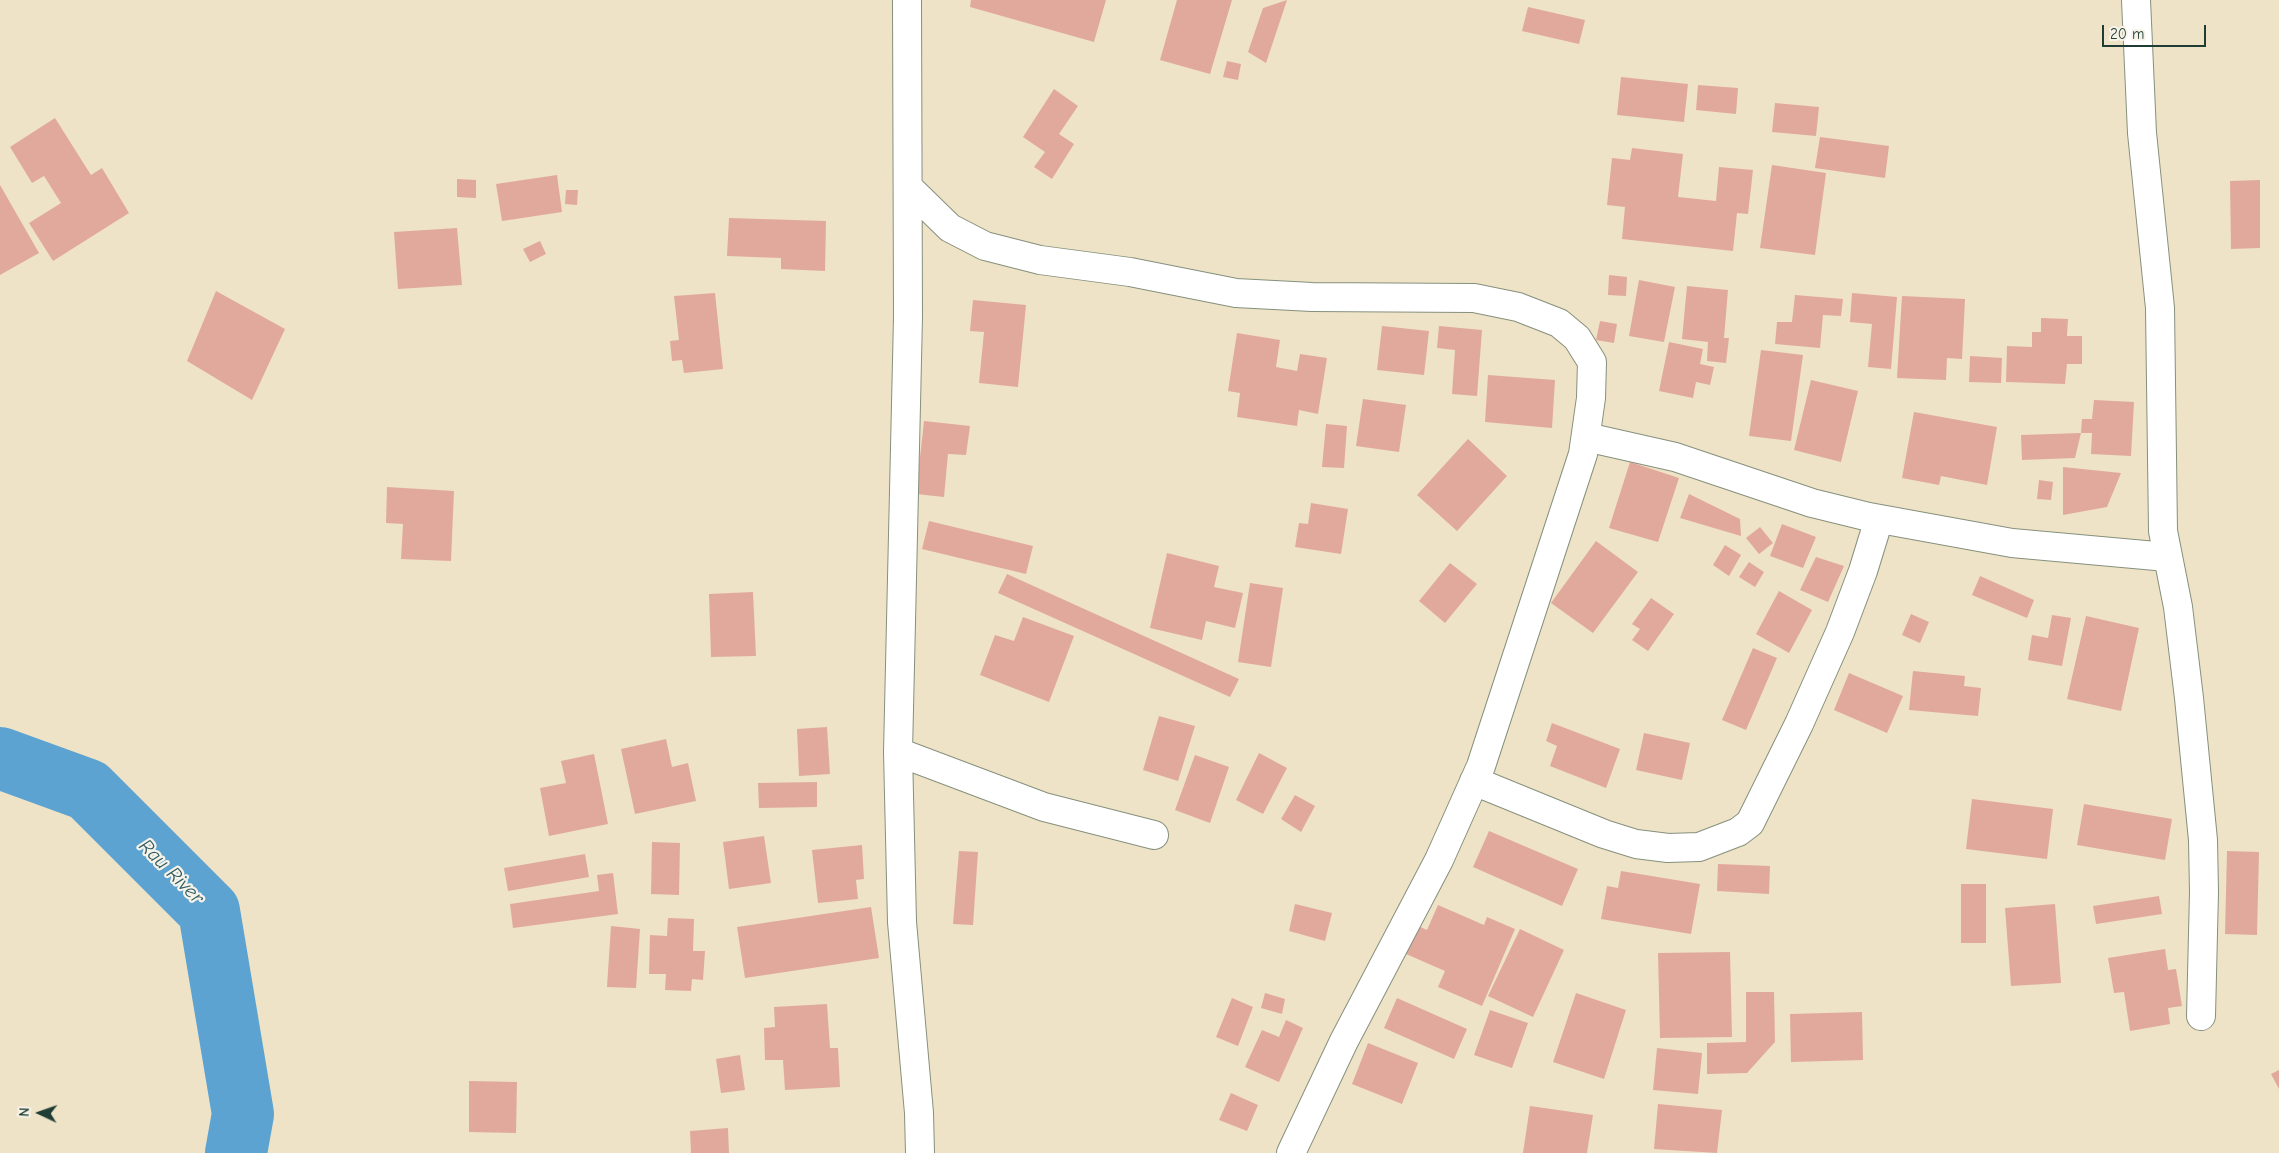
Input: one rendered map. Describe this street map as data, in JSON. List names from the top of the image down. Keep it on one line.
{"water":["Rau River"],"scale_bar":"20 m","north":"left"}
